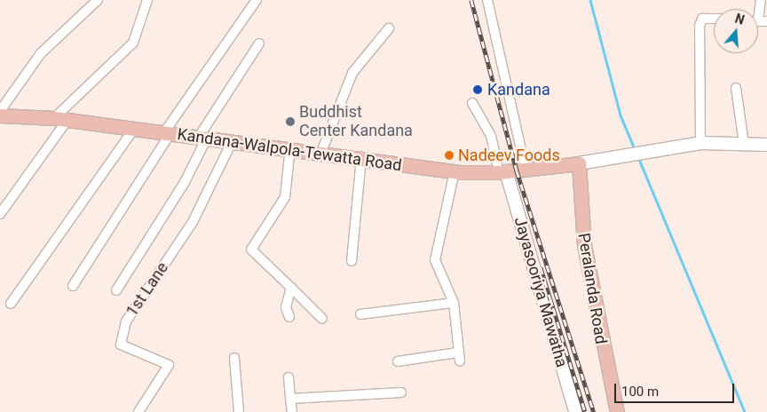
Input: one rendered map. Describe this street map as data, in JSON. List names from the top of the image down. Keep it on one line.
{"streets":{"main road":["Kandana-Walpola-Tewatta Road","Peralanda Road"],"street":["1st Lane","Jayasooriya Mawatha"]},"crossings":[["Kandana-Walpola-Tewatta Road","Peralanda Road"],["Kandana-Walpola-Tewatta Road","1st Lane"],["Kandana-Walpola-Tewatta Road","Jayasooriya Mawatha"]],"places":["Kandana","Buddhist Center Kandana","Nadeev Foods"],"scale_bar":"100 m","north":"top"}
